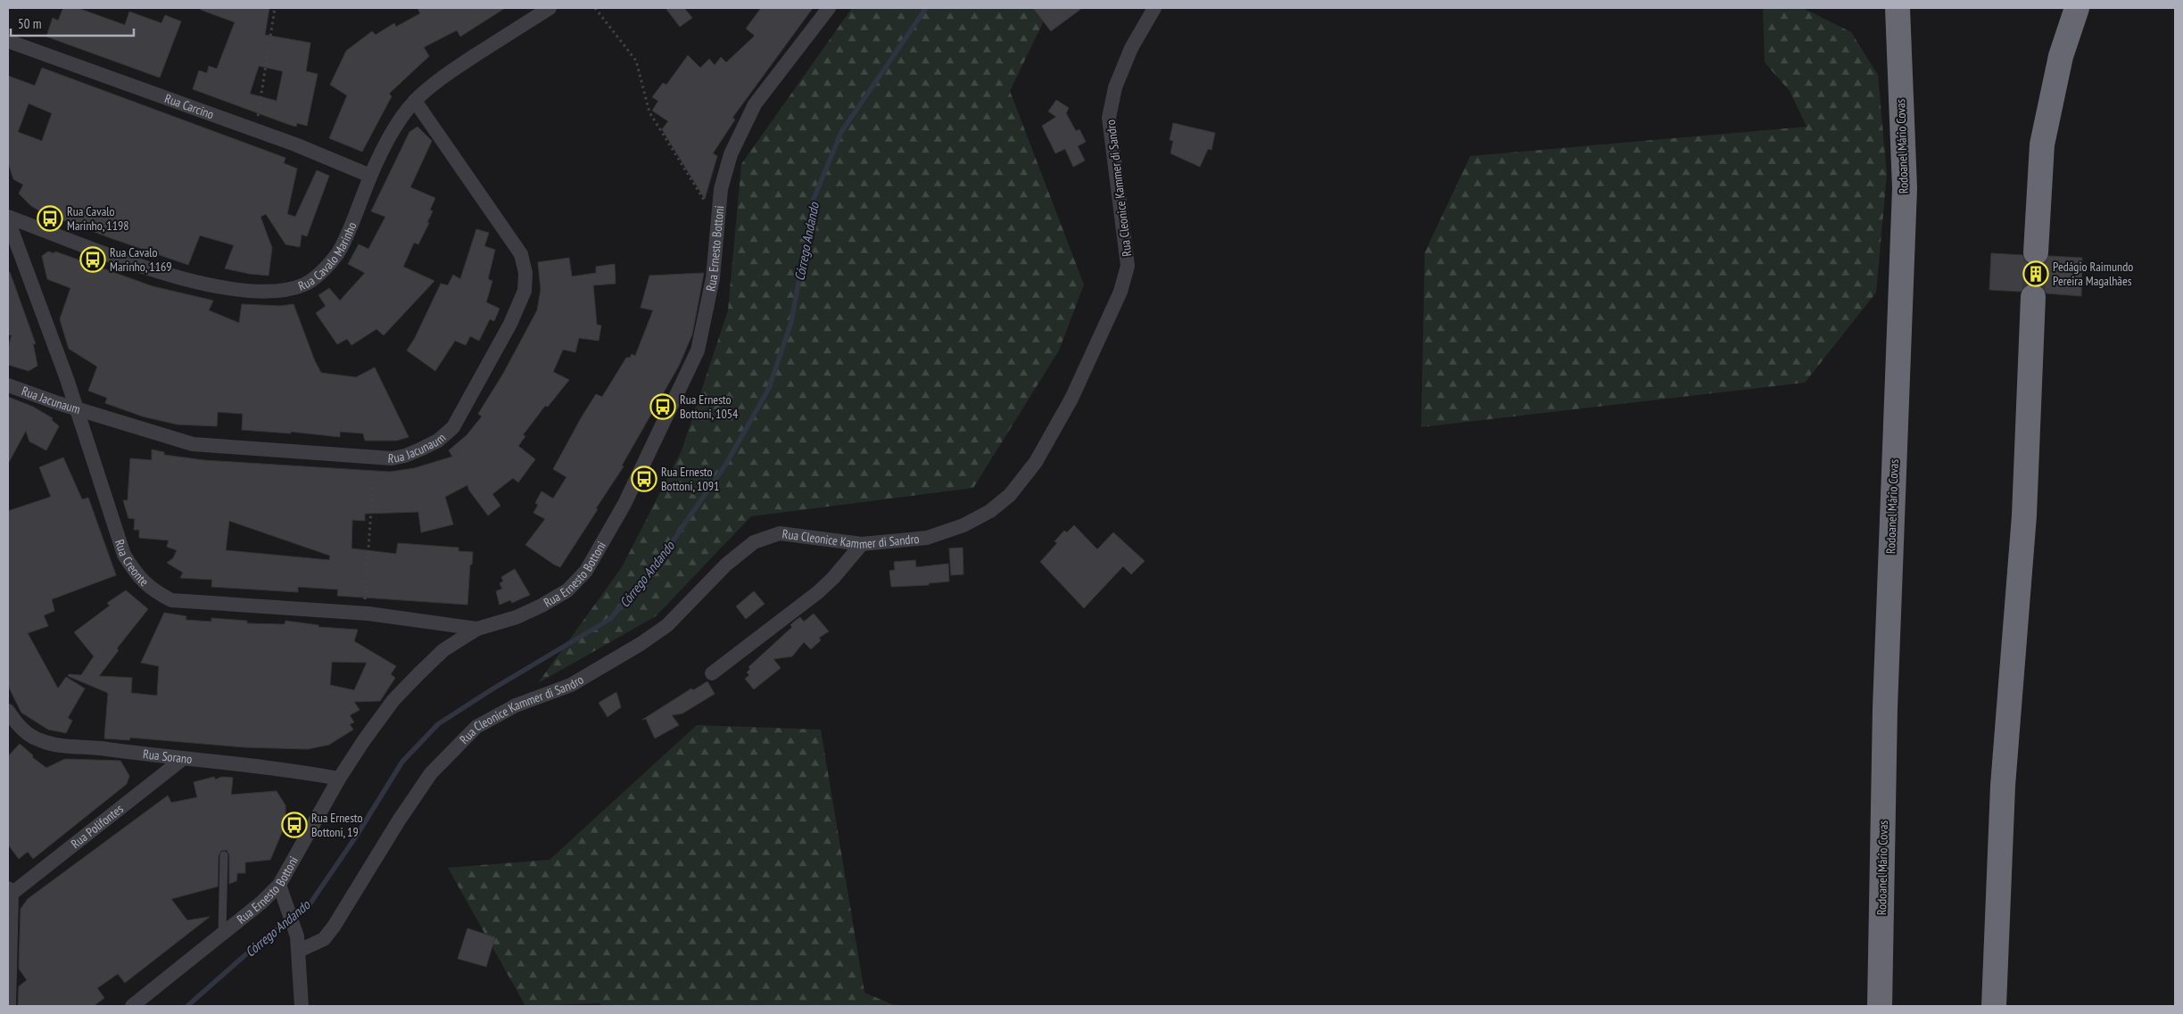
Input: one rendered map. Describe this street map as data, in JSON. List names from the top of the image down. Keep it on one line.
{"streets":{"highway":["Rodoanel Mário Covas"],"street":["Rua Carcino","Rua Cleonice Kammer di Sandro","Rua Ernesto Bottoni","Rua Cavalo Marinho","Rua Jacunaum","Rua Creonte","Rua Sorano","Rua Polifontes"]},"crossings":[["Rua Carcino","Rua Cavalo Marinho"],["Rua Ernesto Bottoni","Rua Creonte"],["Rua Ernesto Bottoni","Rua Sorano"],["Rua Cavalo Marinho","Rua Jacunaum"],["Rua Cavalo Marinho","Rua Creonte"],["Rua Jacunaum","Rua Creonte"],["Rua Sorano","Rua Polifontes"]],"water":["Córrego Andando"],"places":{"bus stop":["Rua Cavalo Marinho, 1198","Rua Cavalo Marinho, 1169","Rua Ernesto Bottoni, 1054","Rua Ernesto Bottoni, 1091","Rua Ernesto Bottoni, 19"],"building":["Pedágio Raimundo Pereira Magalhães"]},"scale_bar":"50 m"}
